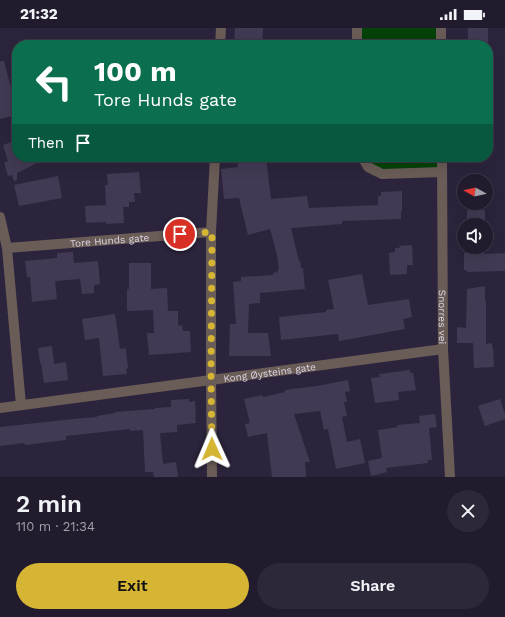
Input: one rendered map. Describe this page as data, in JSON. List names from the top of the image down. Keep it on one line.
{"streets":{"street":["Tore Hunds gate","Snorres vei","Kong Øysteins gate"]},"crossings":[["Snorres vei","Kong Øysteins gate"]],"north":"left","page":{"status":"21:32","turn":["100 m","Tore Hunds gate"],"then":"Then","heading":["2 min","110 m · 21:34"],"buttons":["Exit","Share"]}}
